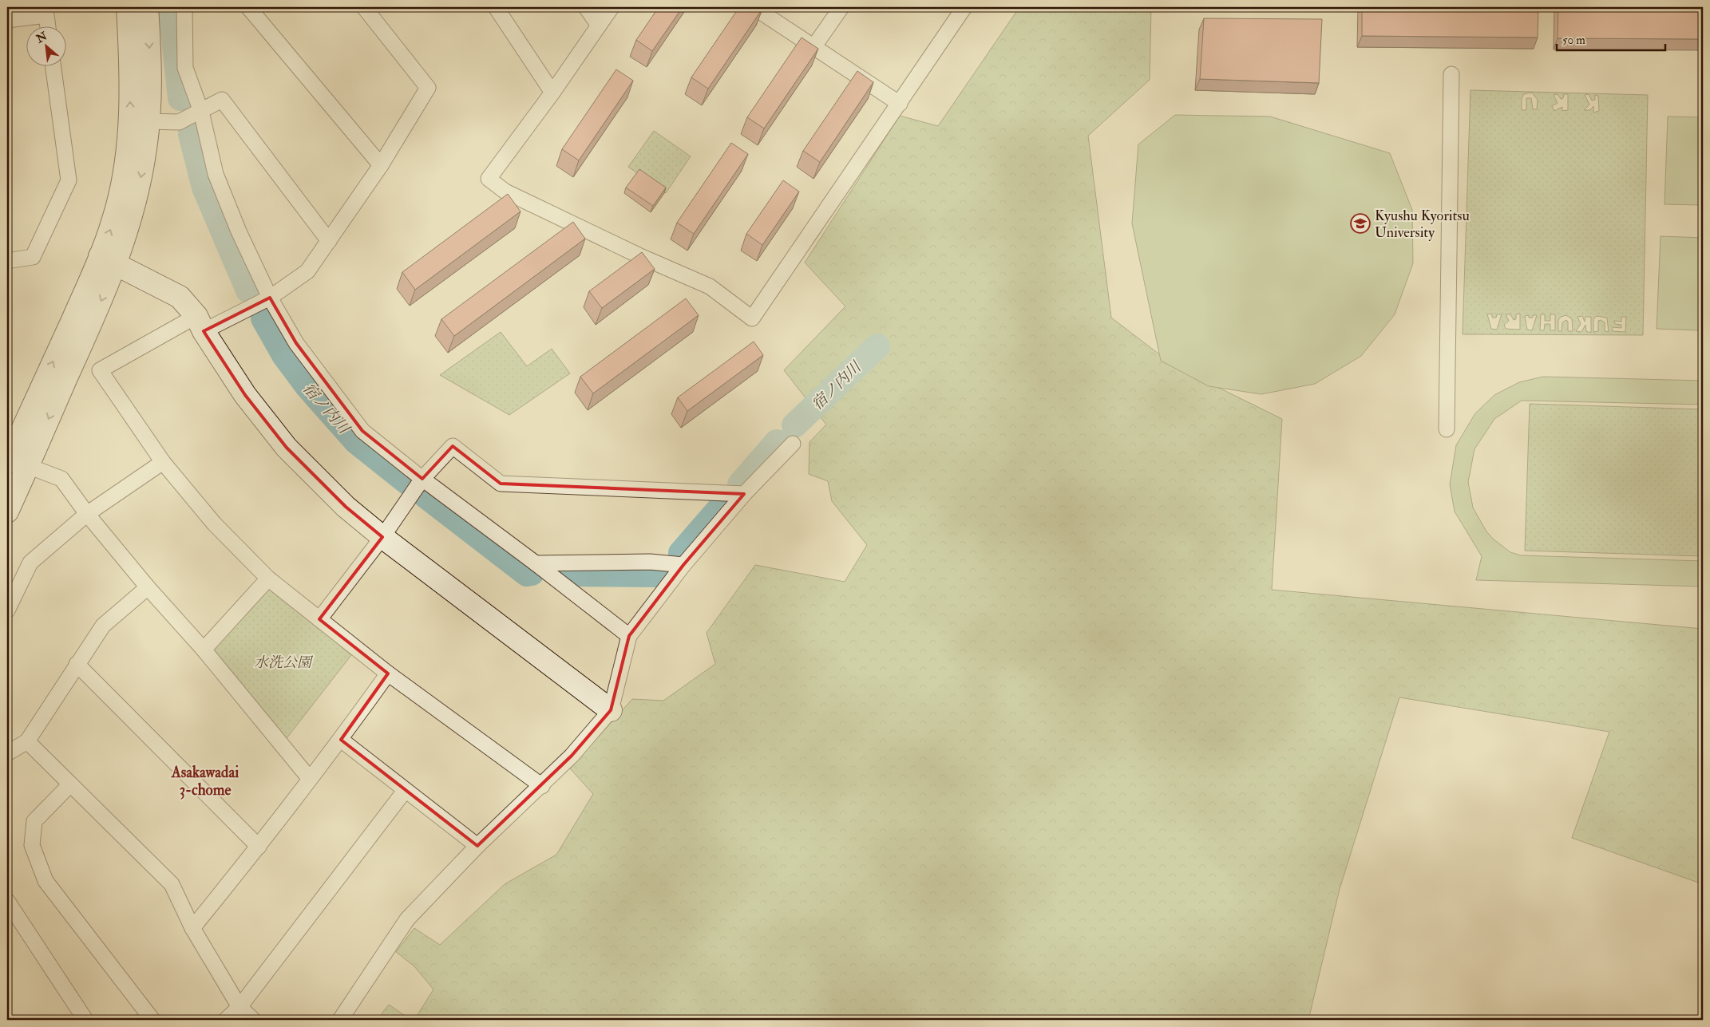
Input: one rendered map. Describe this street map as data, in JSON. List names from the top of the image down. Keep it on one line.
{"districts":["Asakawadai 3-chome"],"water":["宿ノ内川"],"parks":["水洗公園"],"places":{"school or university":["Kyushu Kyoritsu University"]},"scale_bar":"50 m","north":"top left"}
